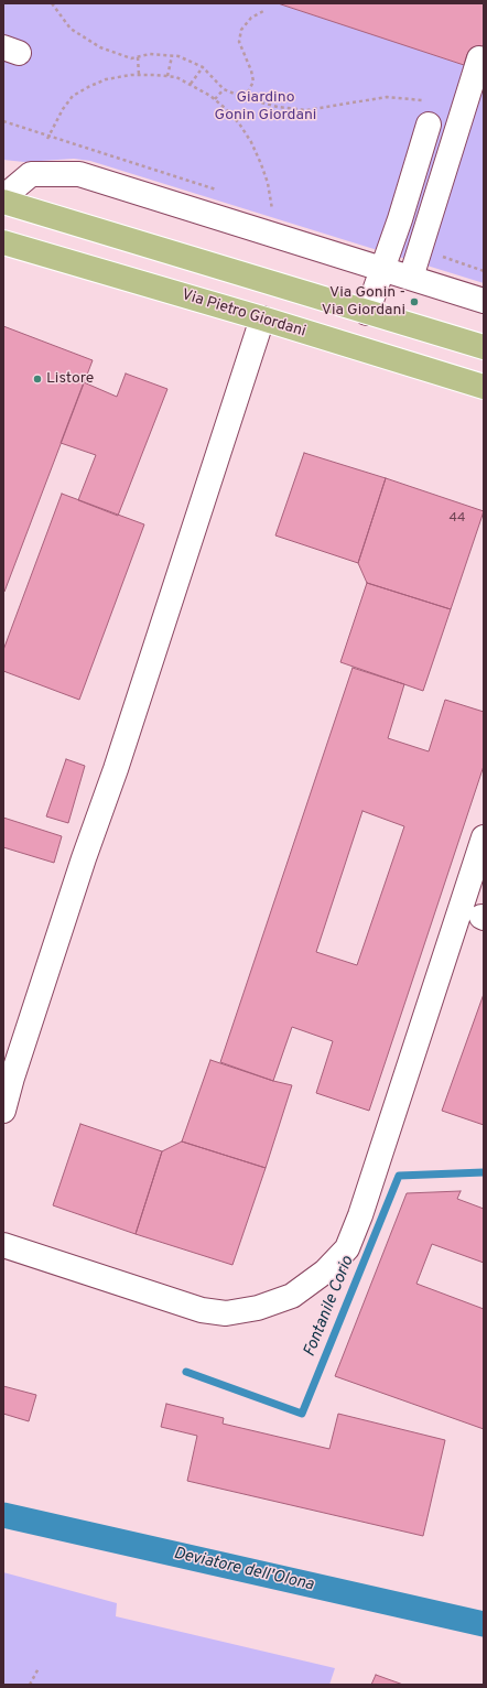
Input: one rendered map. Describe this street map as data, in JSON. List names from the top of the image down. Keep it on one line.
{"streets":{"main road":["Via Pietro Giordani"]},"water":["Fontanile Corio","Deviatore dell'Olona"],"parks":["Giardino Gonin Giordani"],"places":["Via Gonin - Via Giordani","Listore"],"house_numbers":["44"]}
